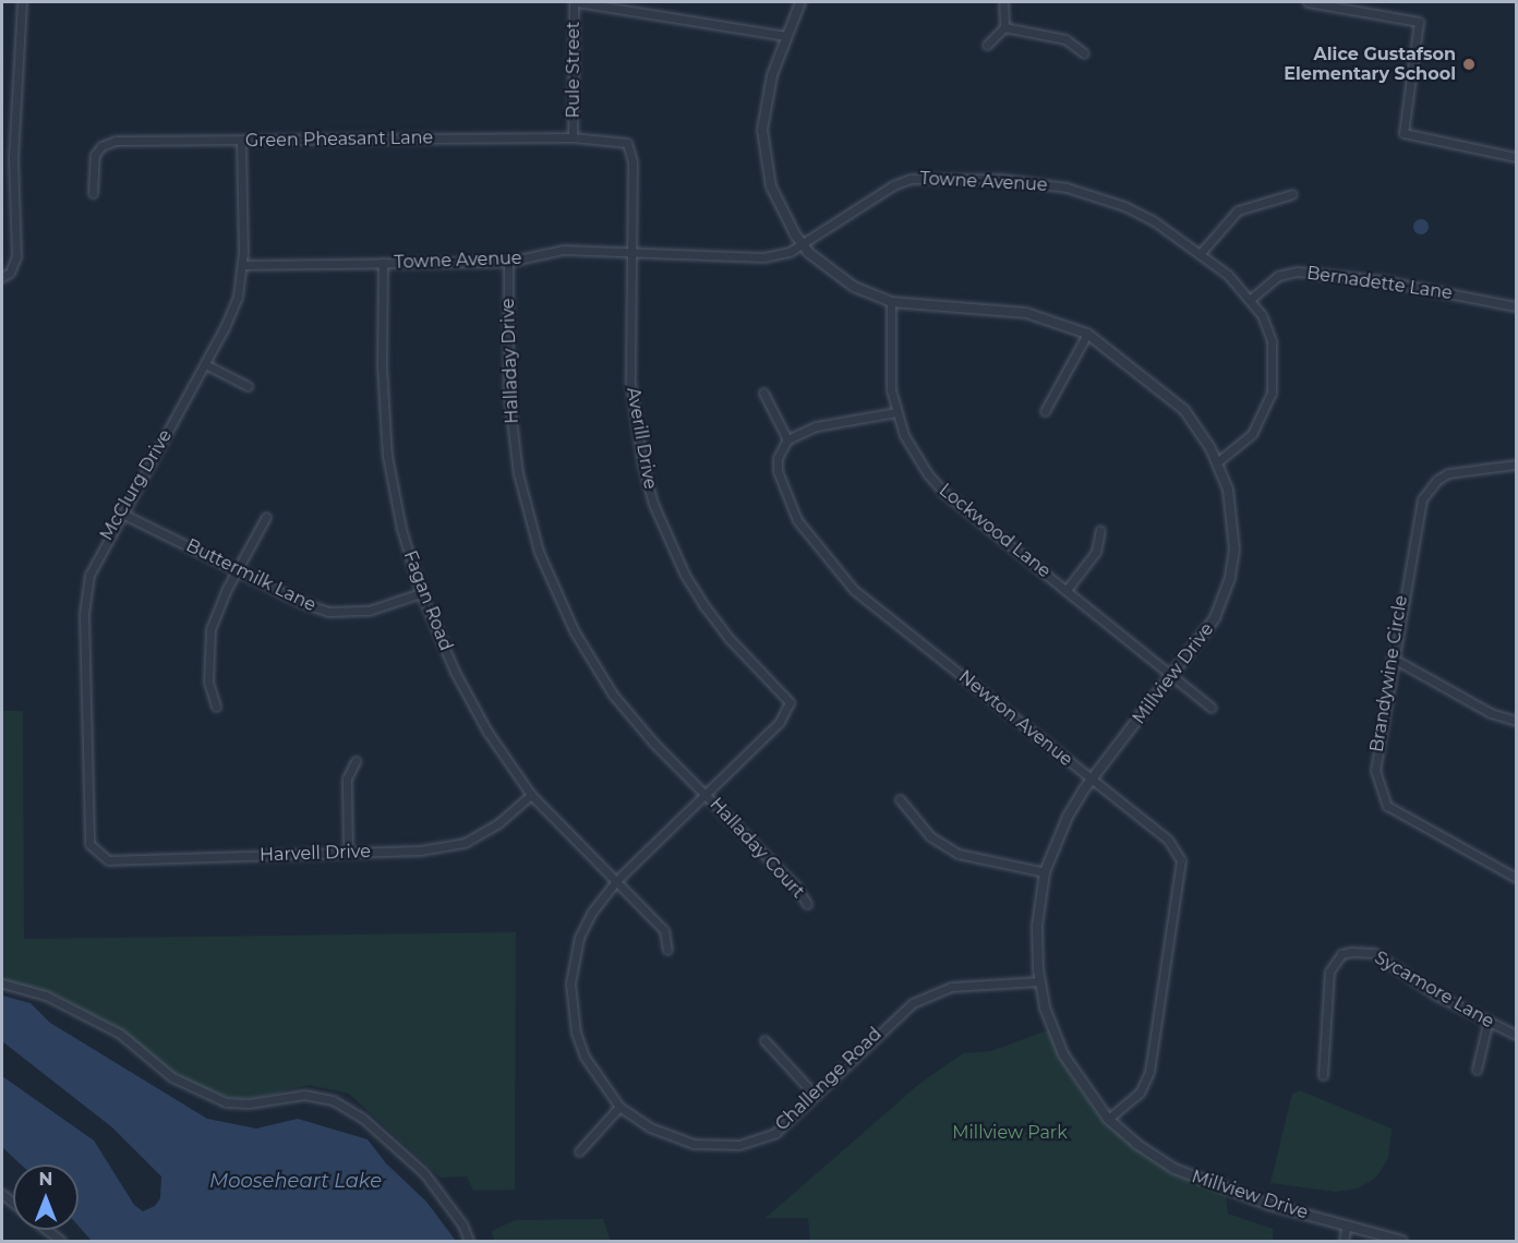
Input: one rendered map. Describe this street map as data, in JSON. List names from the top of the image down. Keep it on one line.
{"streets":{"street":["Rule Street","Green Pheasant Lane","Towne Avenue","Bernadette Lane","Halladay Drive","Averill Drive","McClurg Drive","Lockwood Lane","Buttermilk Lane","Fagan Road","Millview Drive","Brandywine Circle","Newton Avenue","Halladay Court","Harvell Drive","Sycamore Lane","Challenge Road"]},"crossings":[["Rule Street","Green Pheasant Lane"],["Green Pheasant Lane","Averill Drive"],["Green Pheasant Lane","McClurg Drive"],["Towne Avenue","Bernadette Lane"],["Towne Avenue","Halladay Drive"],["Towne Avenue","Averill Drive"],["Towne Avenue","McClurg Drive"],["Towne Avenue","Fagan Road"],["Towne Avenue","Millview Drive"],["Halladay Drive","Halladay Court"],["Halladay Drive","Challenge Road"],["Averill Drive","Challenge Road"],["McClurg Drive","Buttermilk Lane"],["McClurg Drive","Harvell Drive"],["Lockwood Lane","Millview Drive"],["Buttermilk Lane","Fagan Road"],["Fagan Road","Harvell Drive"],["Fagan Road","Challenge Road"],["Millview Drive","Newton Avenue"],["Millview Drive","Challenge Road"],["Halladay Court","Challenge Road"]],"water":["Mooseheart Lake"],"parks":["Millview Park"],"places":["Alice Gustafson Elementary School"],"north":"top"}
